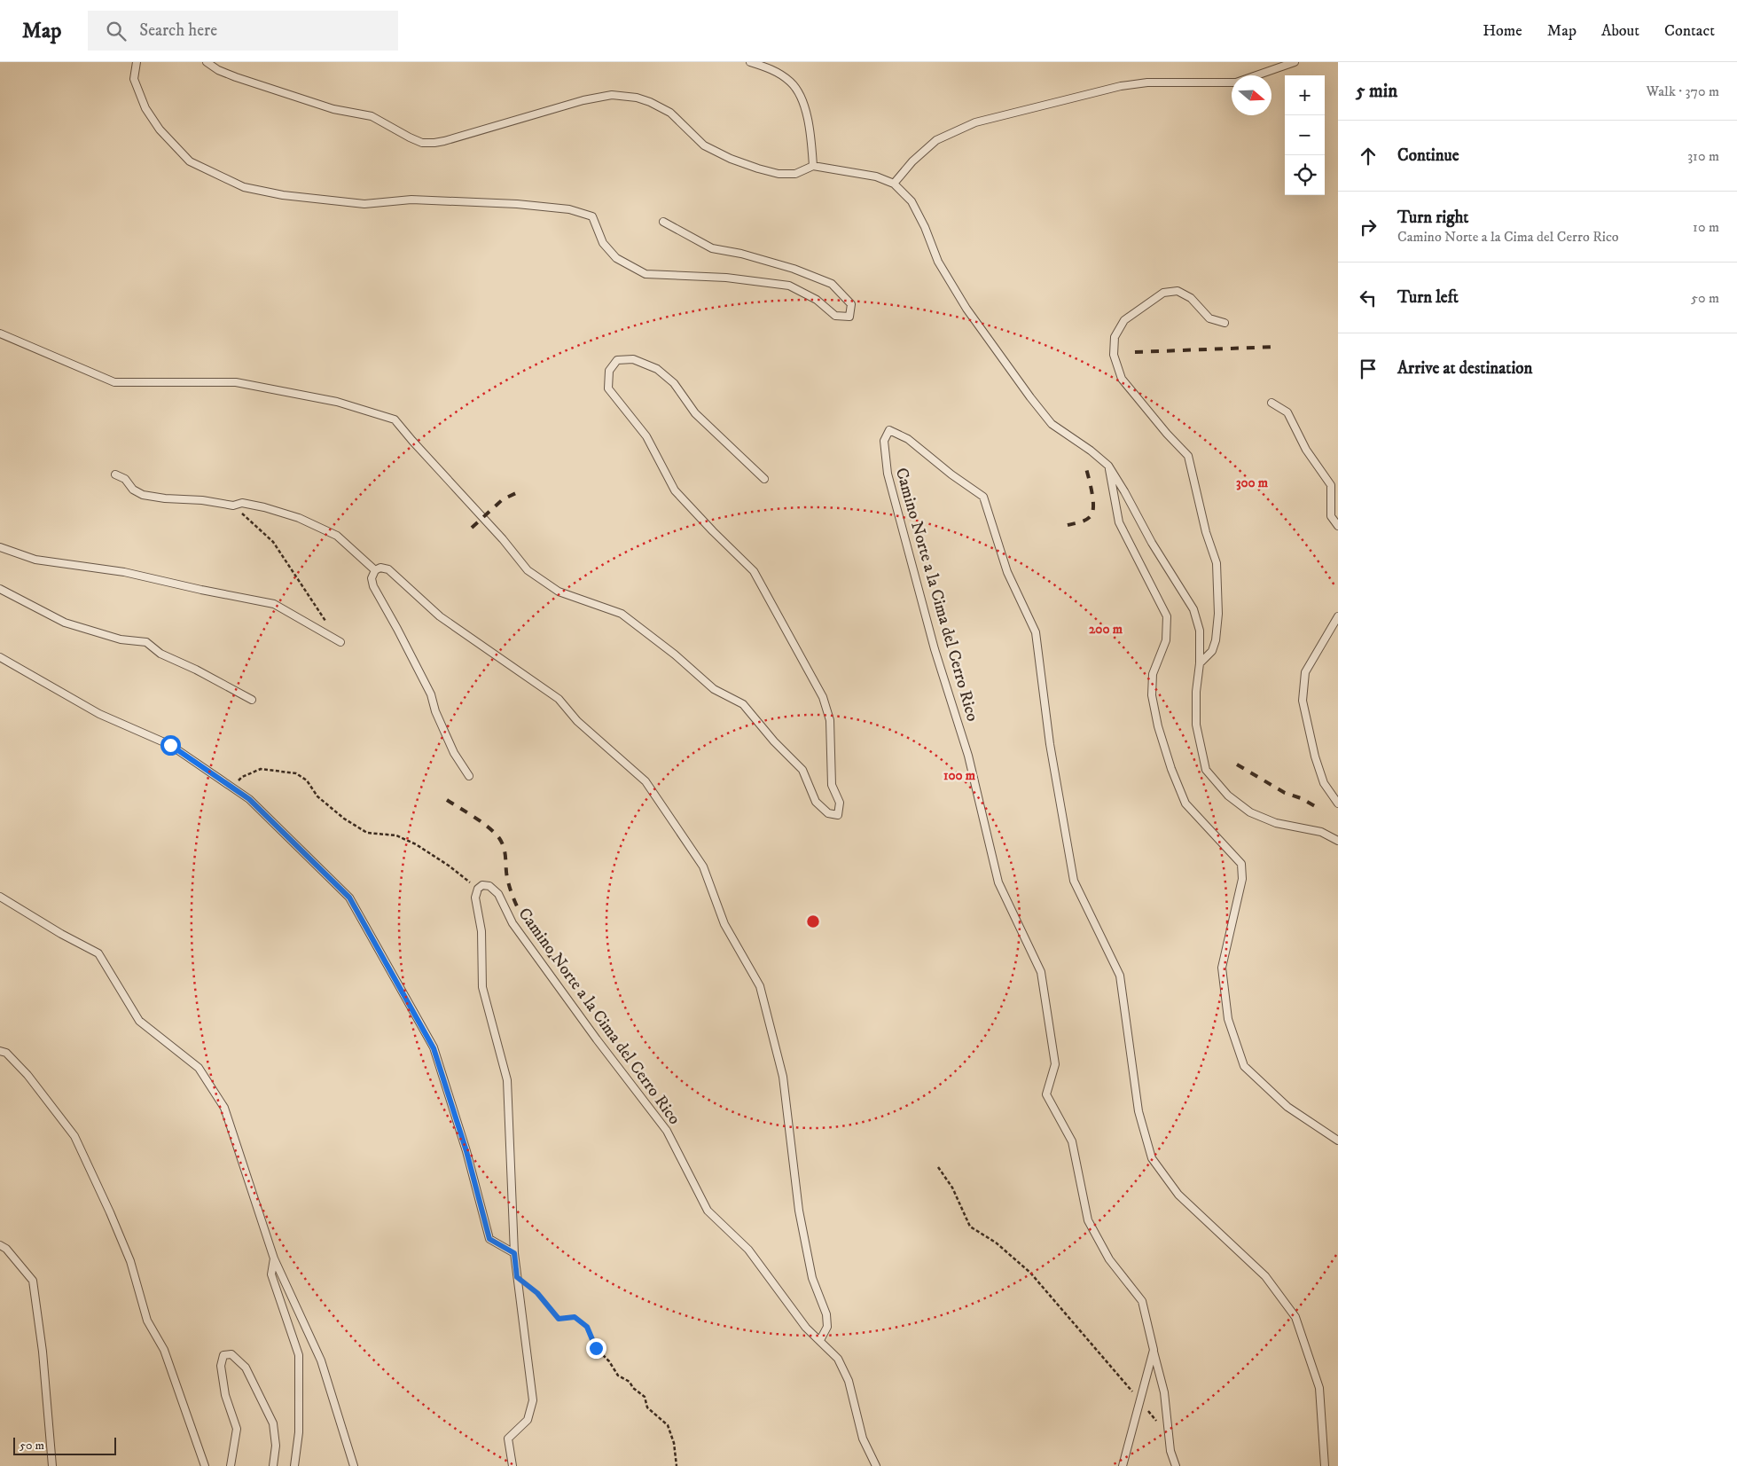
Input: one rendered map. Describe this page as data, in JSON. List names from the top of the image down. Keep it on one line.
{"streets":{"lane":["Camino Norte a la Cima del Cerro Rico"]},"scale_bar":"50 m","north":"right","page":{"header":"Map","search":"Search here","nav":["Home","Map","About","Contact"],"heading":["5 min","Walk · 370 m"],"map_buttons":["+","−"],"list":[["Continue","310 m"],["Turn right","Camino Norte a la Cima del Cerro Rico","10 m"],["Turn left","50 m"],"Arrive at destination"],"scale":"50 m"},"rings":["300 m","200 m","100 m"]}
